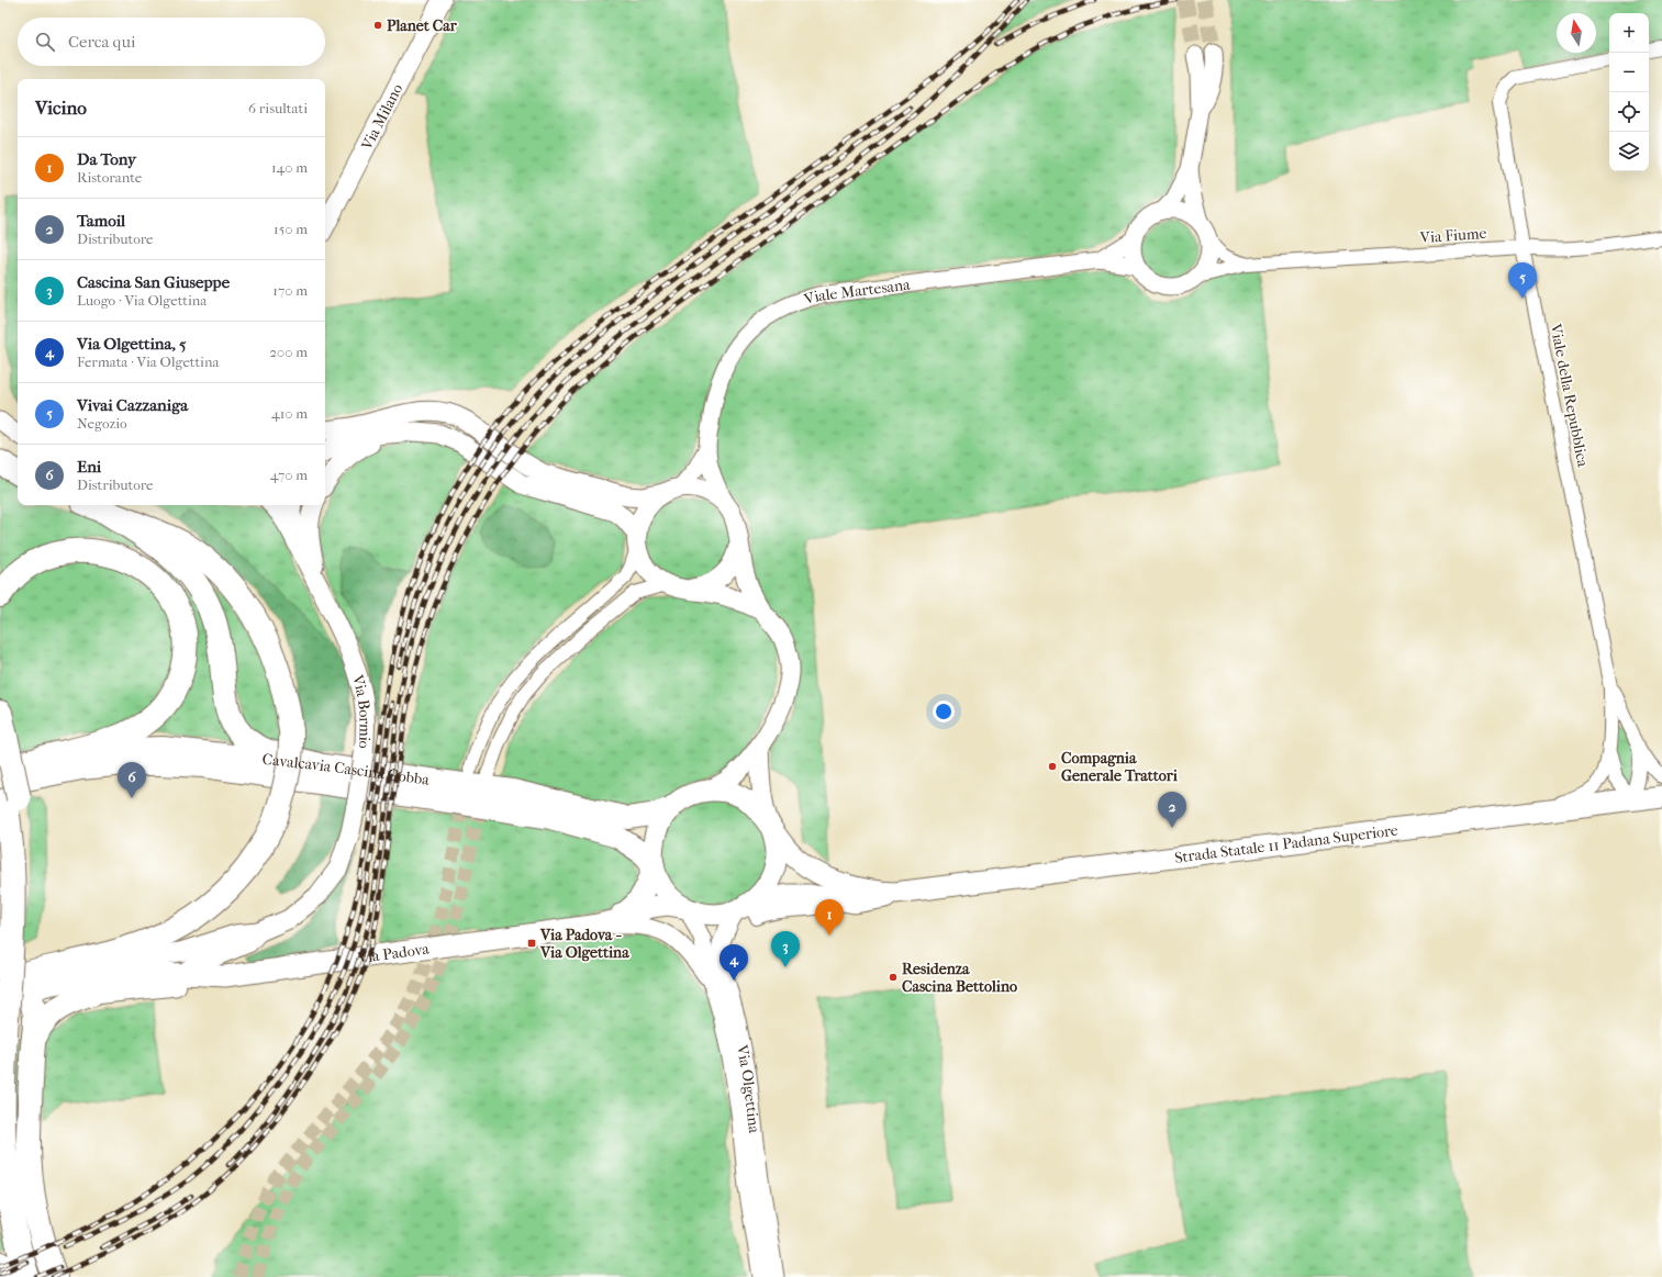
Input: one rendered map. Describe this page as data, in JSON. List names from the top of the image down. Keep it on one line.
{"streets":{"highway":["Cavalcavia Cascina Gobba"],"main road":["Via Milano","Via Bormio","Strada Statale 11 Padana Superiore","Via Padova"],"street":["Via Fiume","Viale Martesana","Viale della Repubblica","Via Olgettina"]},"crossings":[["Via Fiume","Viale Martesana"],["Via Fiume","Viale della Repubblica"],["Viale della Repubblica","Strada Statale 11 Padana Superiore"],["Via Bormio","Via Padova"],["Cavalcavia Cascina Gobba","Strada Statale 11 Padana Superiore"],["Cavalcavia Cascina Gobba","Via Padova"],["Cavalcavia Cascina Gobba","Via Olgettina"],["Strada Statale 11 Padana Superiore","Via Padova"],["Strada Statale 11 Padana Superiore","Via Olgettina"],["Via Padova","Via Olgettina"]],"places":{"other":["Planet Car","Compagnia Generale Trattori","Residenza Cascina Bettolino"],"transit":["Via Padova - Via Olgettina"]},"north":"top","page":{"map_buttons":["+","−"],"search":"Cerca qui","heading":["Vicino","6 risultati"],"list":[{"mark":"1","name":"Da Tony","note":"Ristorante","value":"140 m"},{"mark":"2","name":"Tamoil","note":"Distributore","value":"150 m"},{"mark":"3","name":"Cascina San Giuseppe","note":"Luogo · Via Olgettina","value":"170 m"},{"mark":"4","name":"Via Olgettina, 5","note":"Fermata · Via Olgettina","value":"200 m"},{"mark":"5","name":"Vivai Cazzaniga","note":"Negozio","value":"410 m"},{"mark":"6","name":"Eni","note":"Distributore","value":"470 m"}],"pins":["5","6","2","1","3","4"]}}
